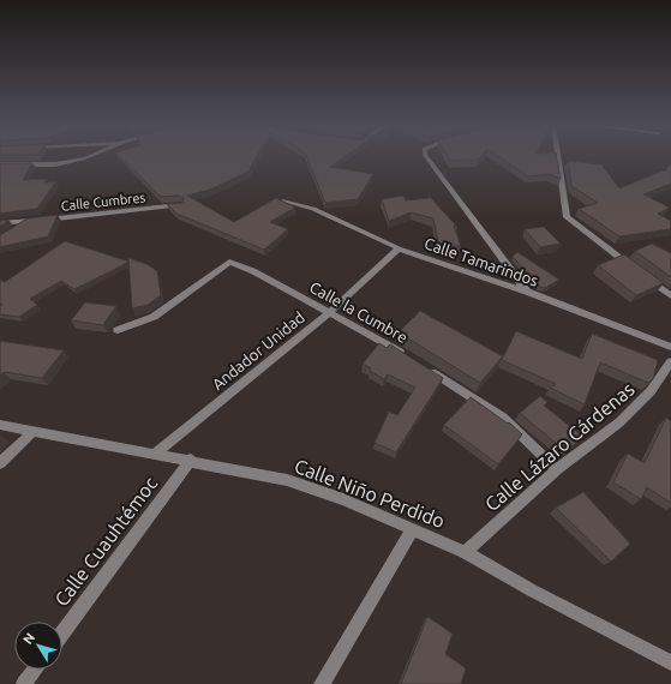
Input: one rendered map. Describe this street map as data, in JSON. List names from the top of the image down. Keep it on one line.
{"streets":{"street":["Calle Cumbres","Calle Tamarindos","Calle la Cumbre","Andador Unidad","Calle Lázaro Cárdenas","Calle Niño Perdido","Calle Cuauhtémoc"]},"crossings":[["Calle Tamarindos","Andador Unidad"],["Calle la Cumbre","Andador Unidad"],["Andador Unidad","Calle Niño Perdido"],["Calle Lázaro Cárdenas","Calle Niño Perdido"],["Calle Niño Perdido","Calle Cuauhtémoc"]],"north":"top left"}
